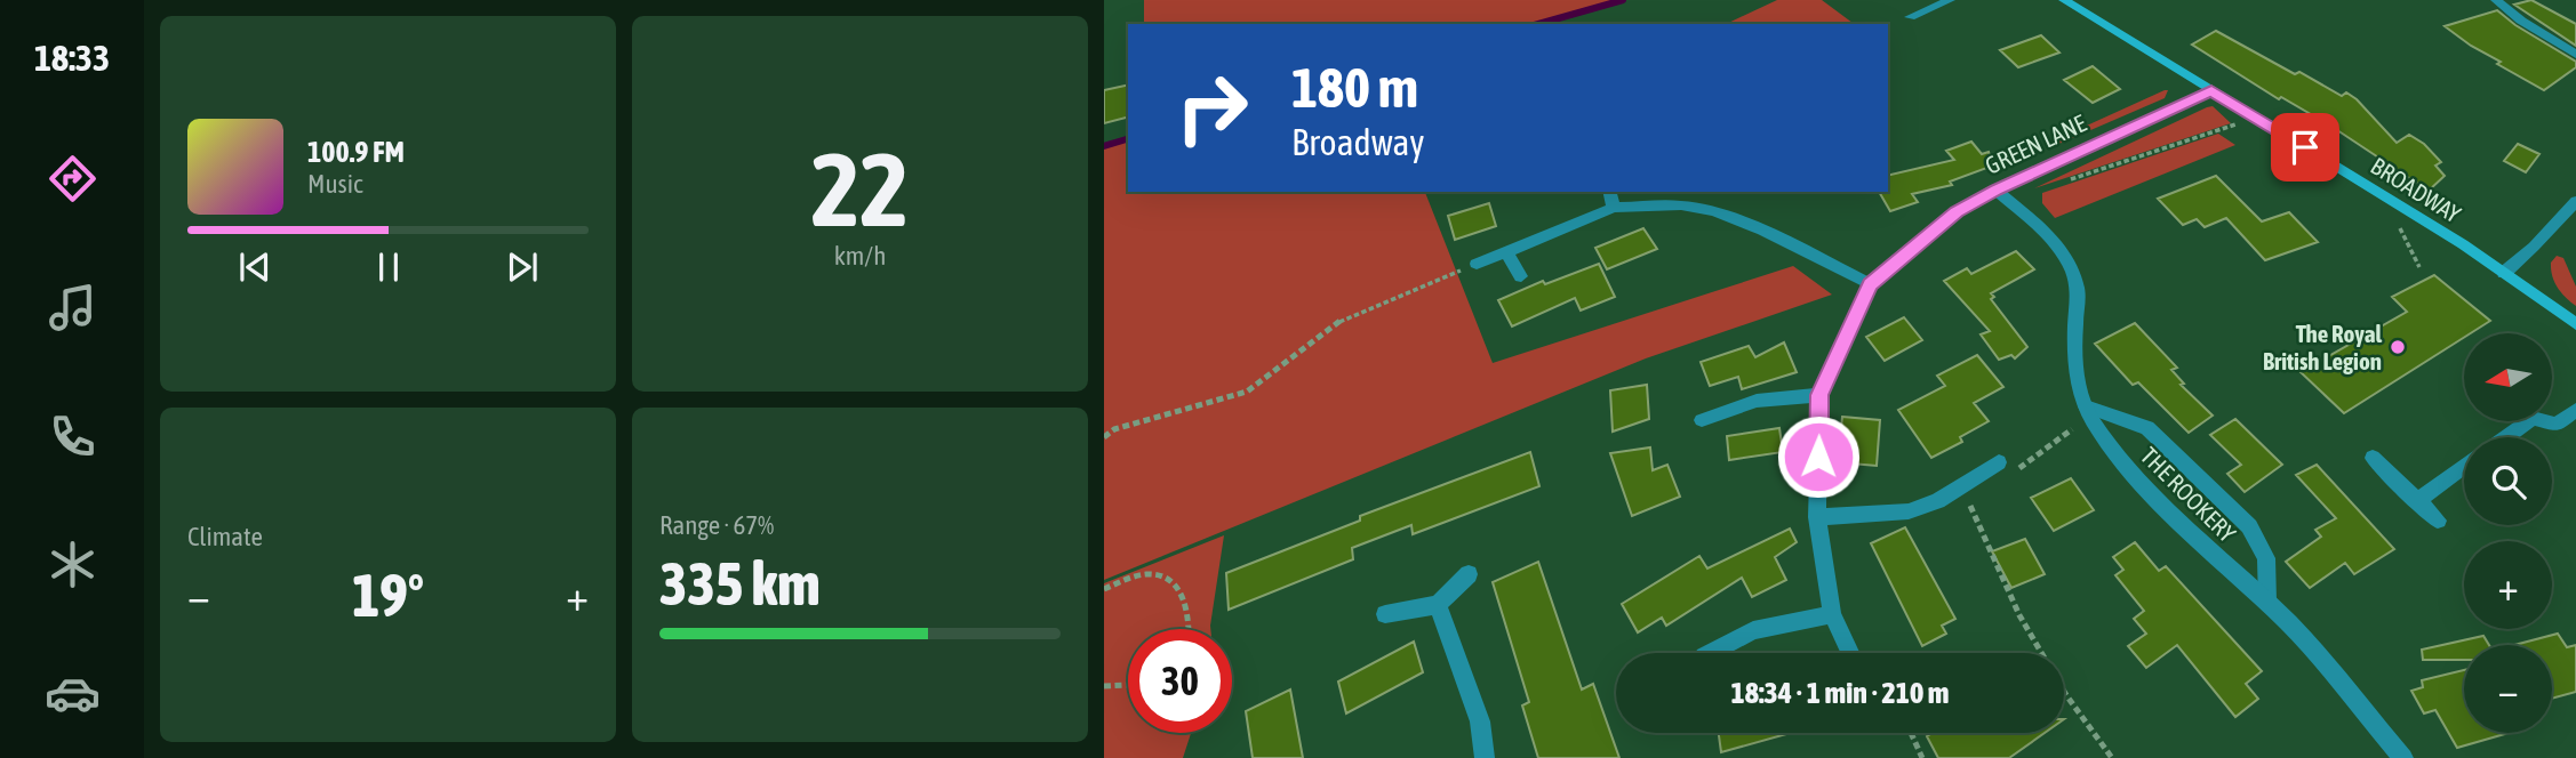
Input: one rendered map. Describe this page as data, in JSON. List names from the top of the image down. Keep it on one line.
{"streets":{"main road":["BROADWAY"],"street":["GREEN LANE","THE ROOKERY"]},"crossings":[["GREEN LANE","BROADWAY"],["GREEN LANE","THE ROOKERY"]],"places":["The Royal British Legion"],"north":"left","page":{"tabs":"18:33","tile":[["22","km/h"],"Climate",["Range · 67%","335 km"]],"turn":["180 m","Broadway"],"song":["100.9 FM","Music"],"map_buttons":["+","−"],"heat":["−","19°","+"],"limit":"30","trip":"18:34 · 1 min · 210 m"}}
